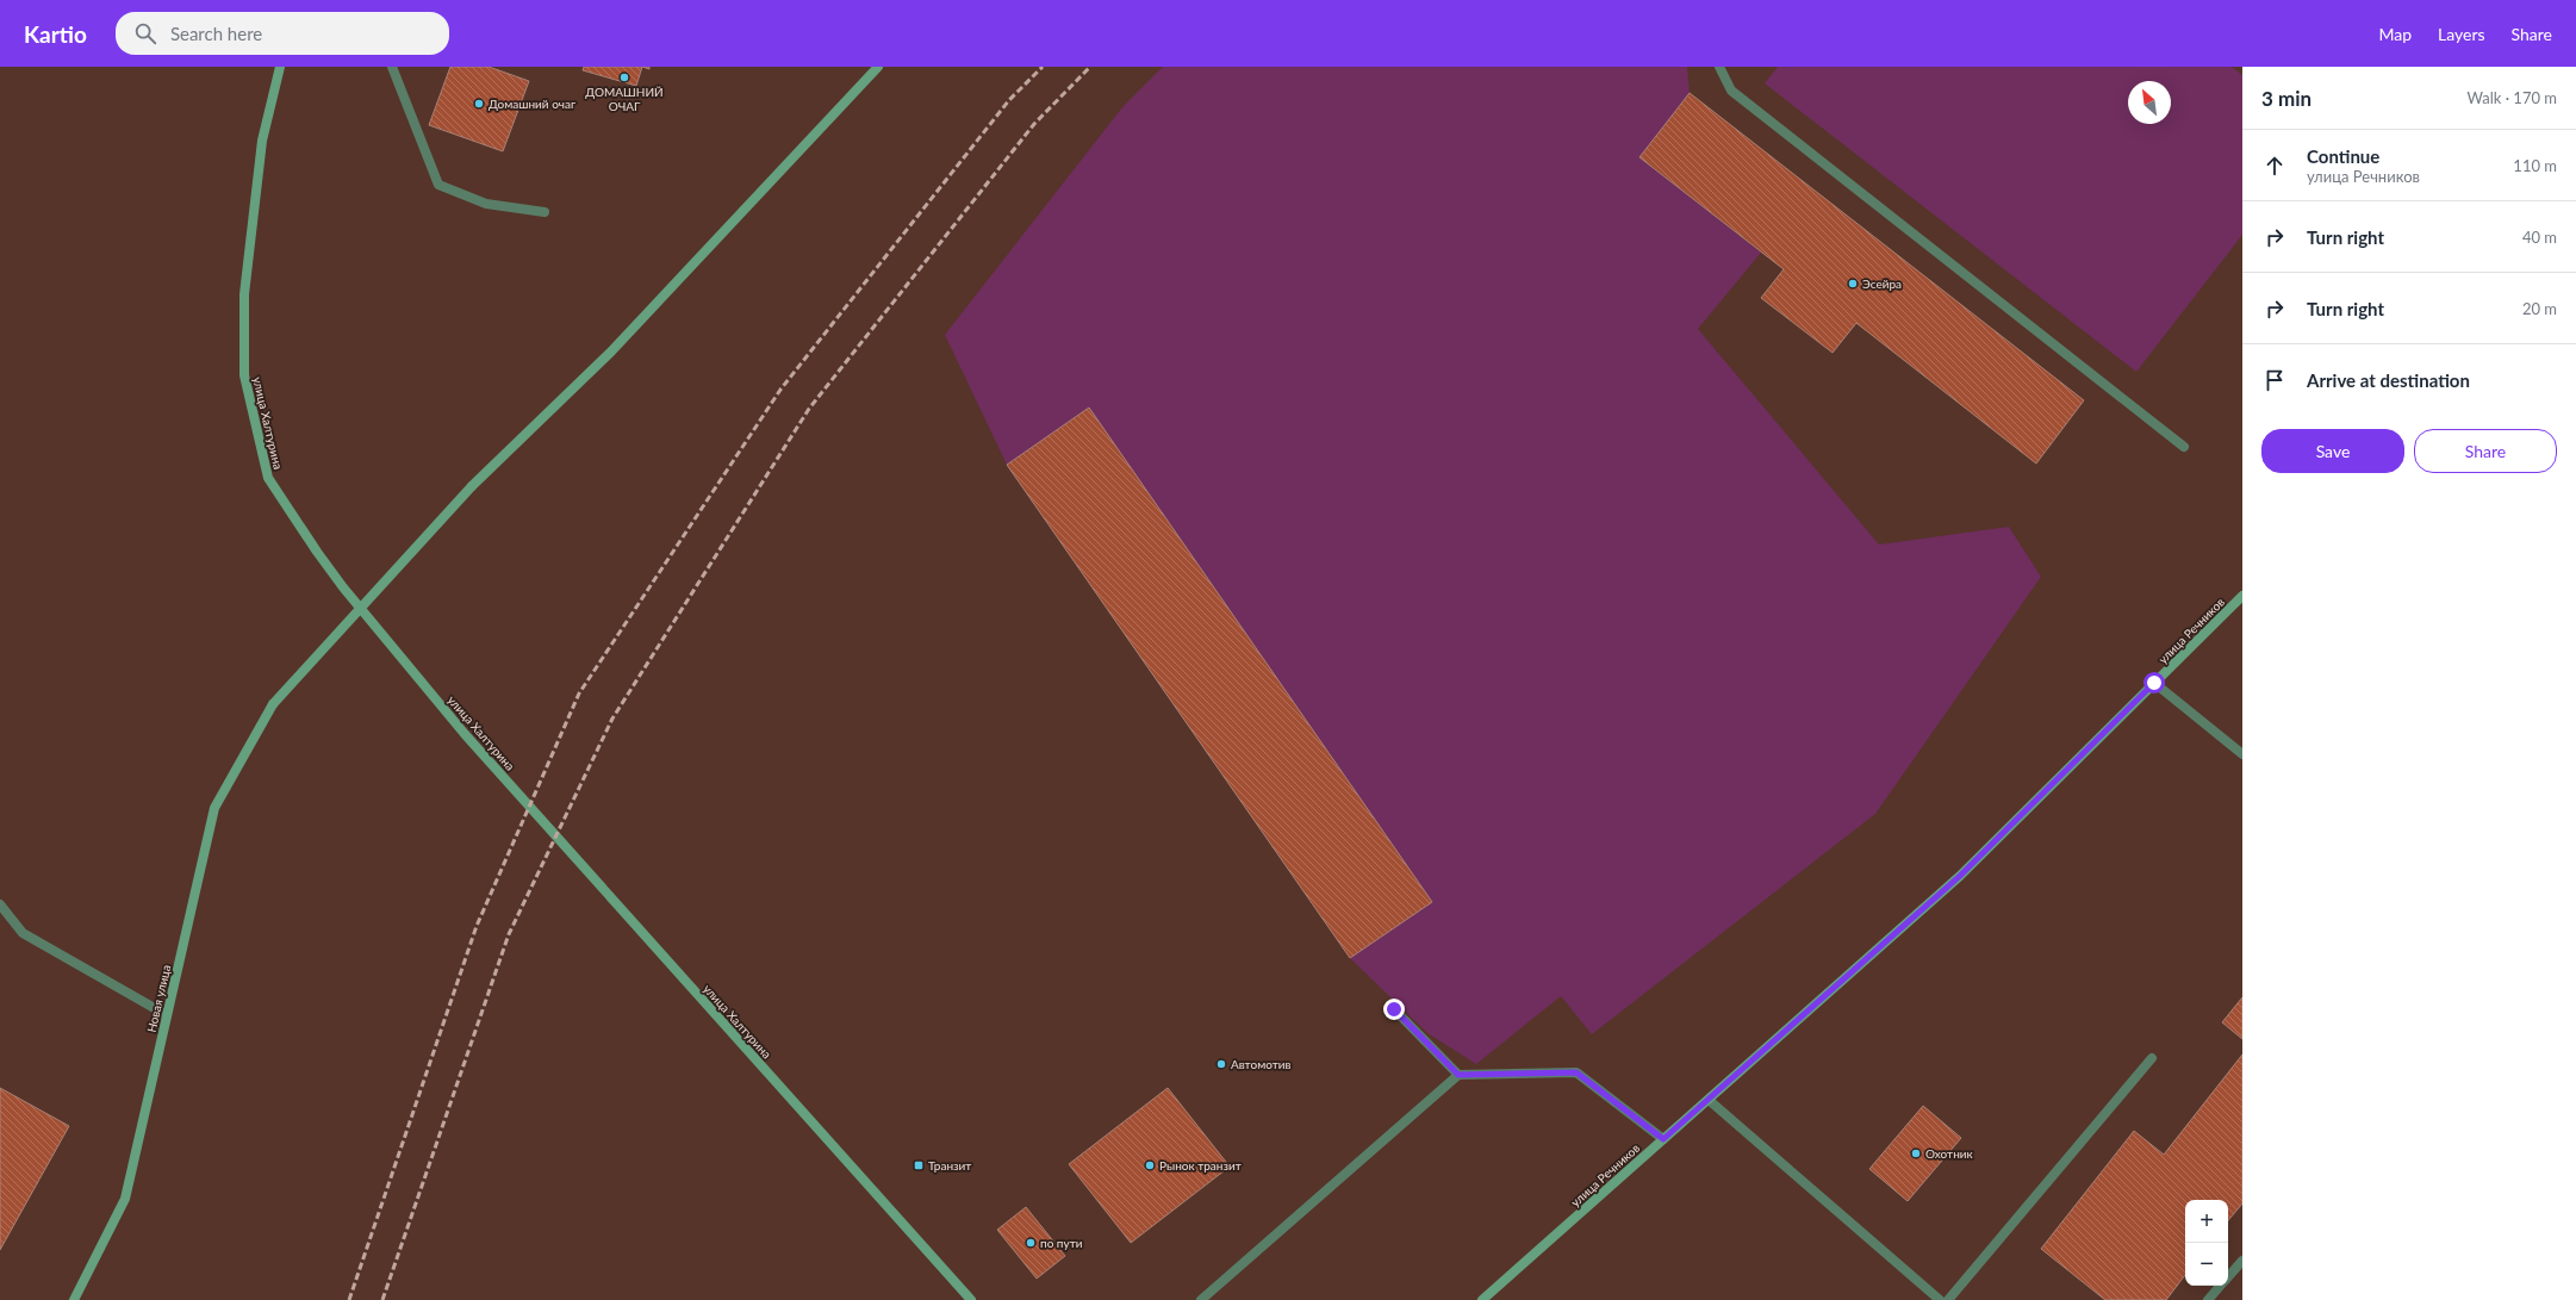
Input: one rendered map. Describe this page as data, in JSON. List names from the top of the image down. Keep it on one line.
{"streets":{"main road":["улица Халтурина","улица Речников","Новая улица"]},"places":{"other":["ДОМАШНИЙ ОЧАГ","Домашний очаг","Эсейра","Автомотив","Охотник","Рынок транзит","по пути"],"transit":["Транзит"]},"north":"top left","page":{"header":"Kartio","search":"Search here","nav":["Map","Layers","Share"],"heading":["3 min","Walk · 170 m"],"list":[["Continue","улица Речников","110 m"],["Turn right","40 m"],["Turn right","20 m"],"Arrive at destination"],"buttons":["Save","Share"],"map_buttons":["+","−"]}}
